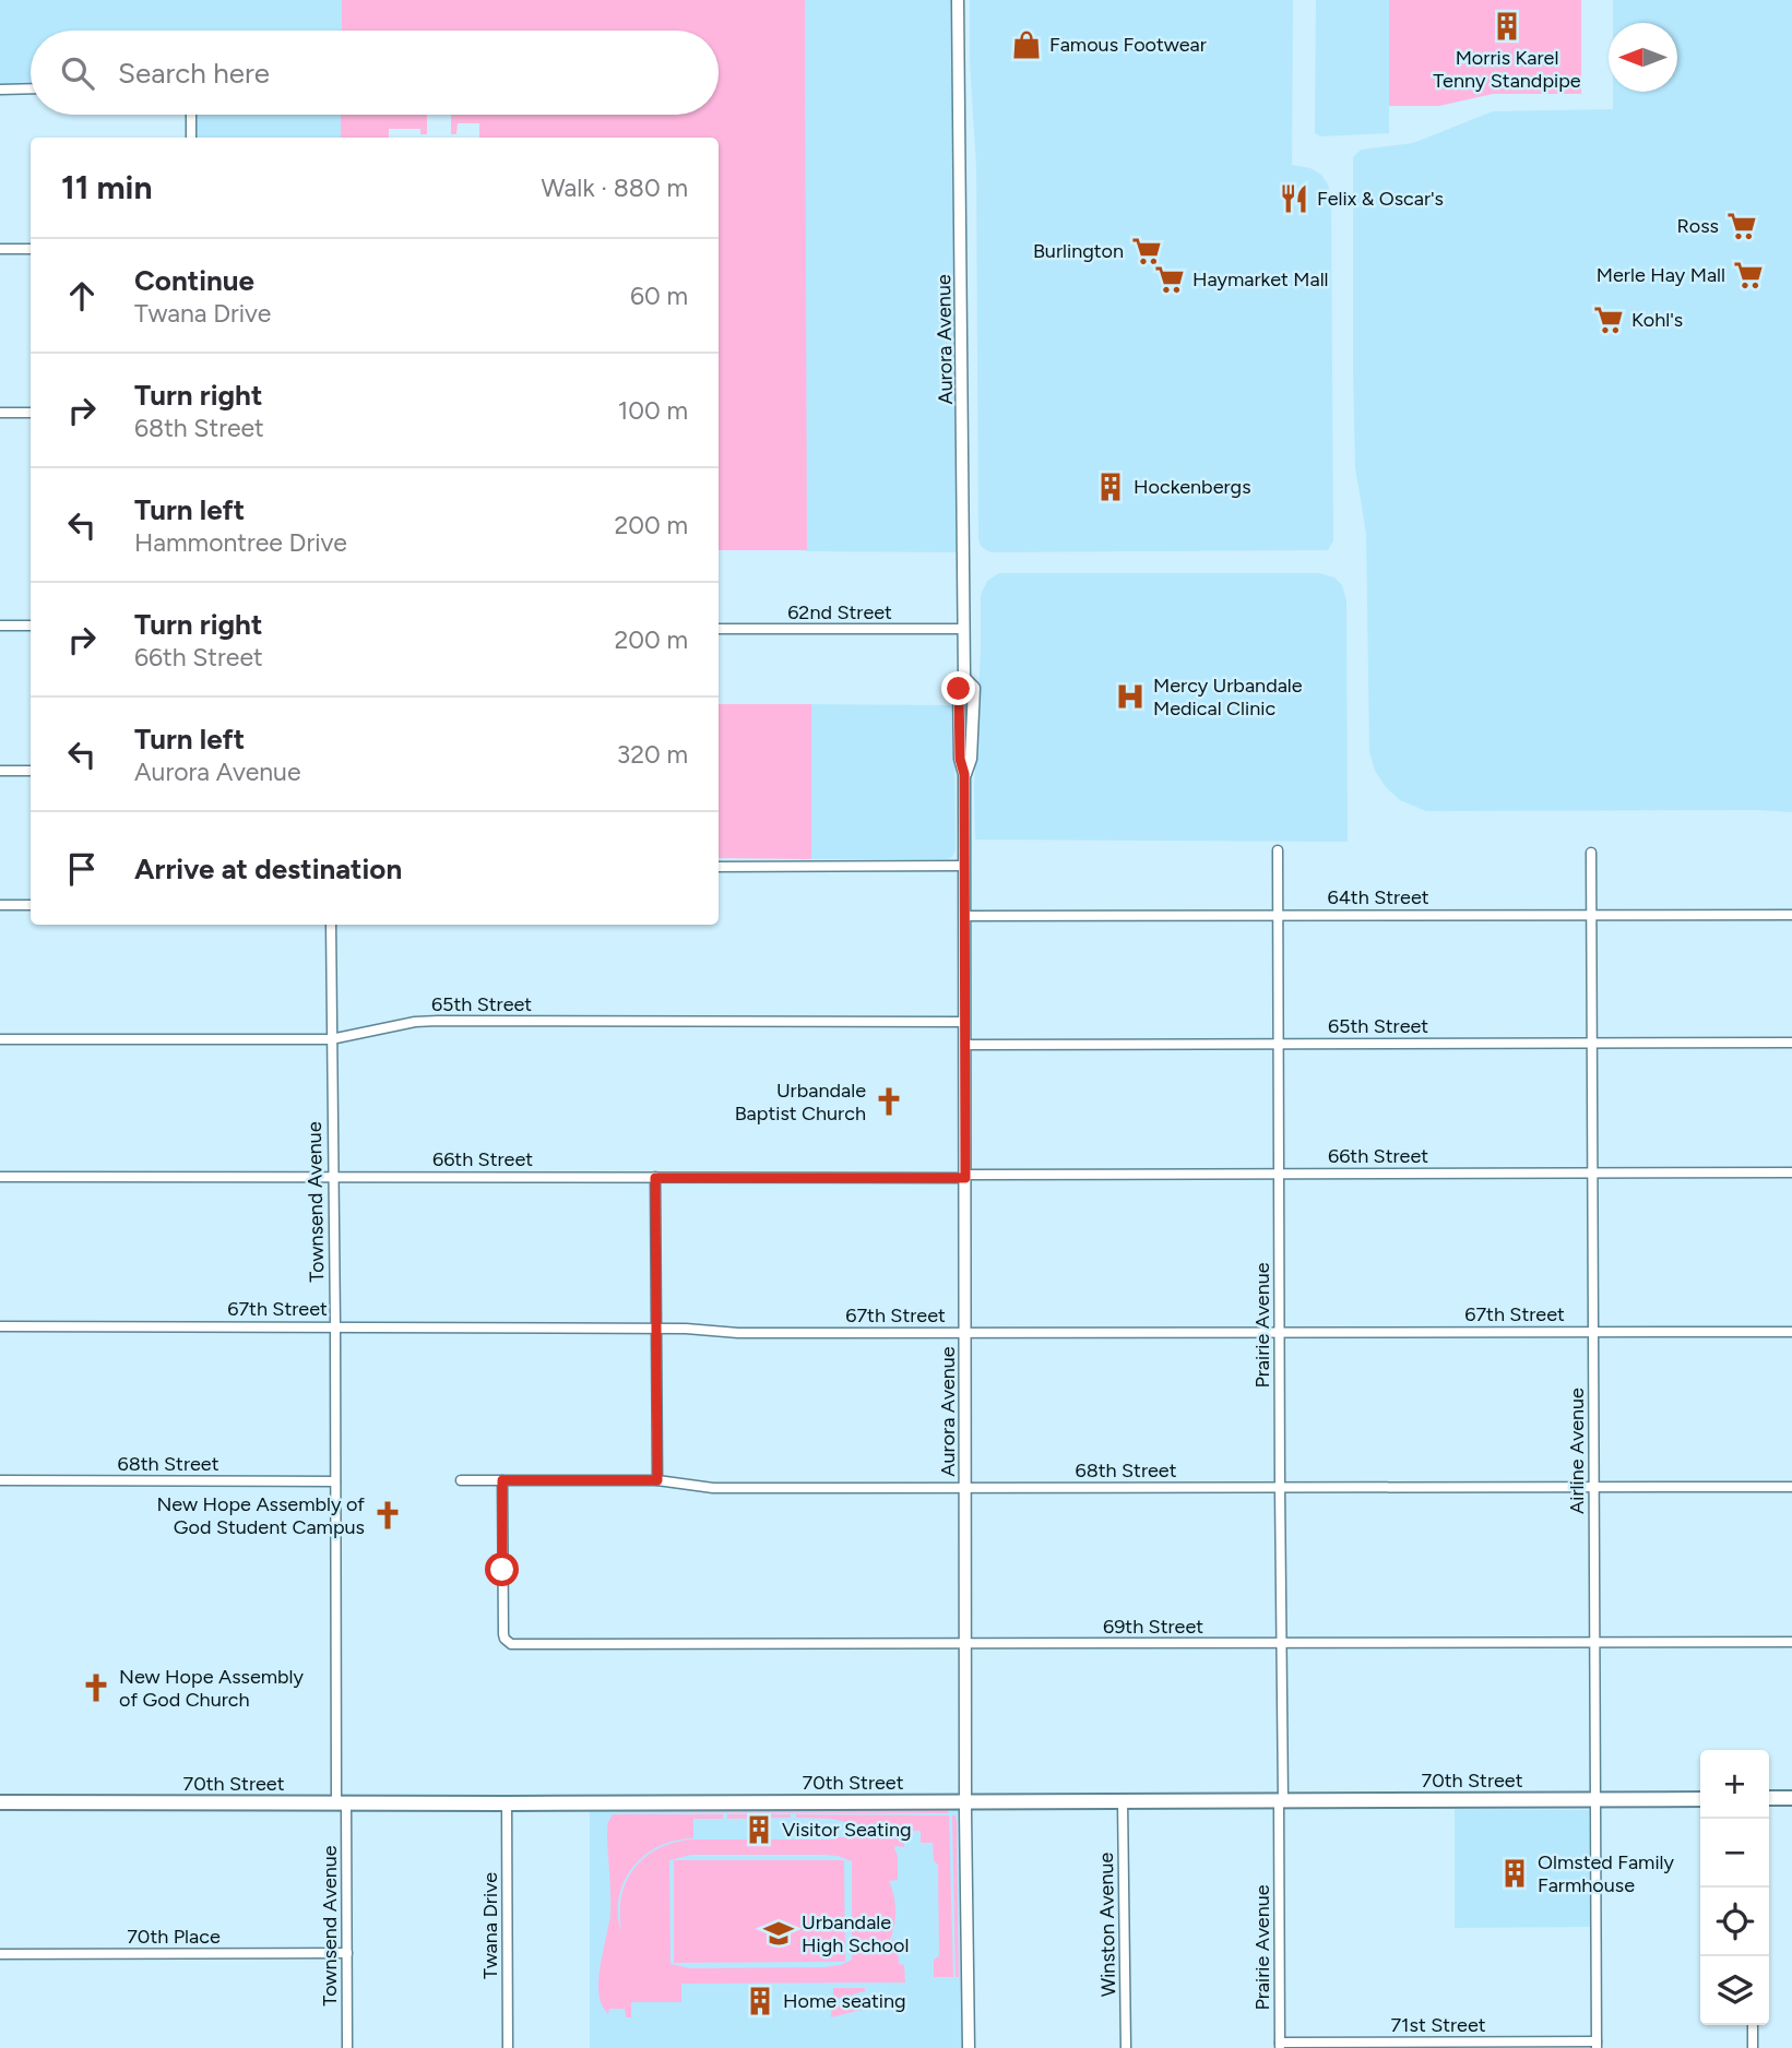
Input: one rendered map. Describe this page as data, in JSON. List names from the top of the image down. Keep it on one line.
{"streets":{"main road":["70th Street"],"street":["Aurora Avenue","62nd Street","64th Street","65th Street","66th Street","Townsend Avenue","67th Street","Prairie Avenue","Airline Avenue","68th Street","69th Street","Winston Avenue","Twana Drive","70th Place","71st Street"]},"crossings":[["Aurora Avenue","62nd Street"],["Aurora Avenue","64th Street"],["Aurora Avenue","65th Street"],["Aurora Avenue","66th Street"],["Aurora Avenue","67th Street"],["Aurora Avenue","68th Street"],["Aurora Avenue","69th Street"],["Aurora Avenue","70th Street"],["64th Street","Prairie Avenue"],["64th Street","Airline Avenue"],["65th Street","Townsend Avenue"],["65th Street","Prairie Avenue"],["65th Street","Airline Avenue"],["66th Street","Townsend Avenue"],["66th Street","Prairie Avenue"],["66th Street","Airline Avenue"],["Townsend Avenue","67th Street"],["Townsend Avenue","68th Street"],["Townsend Avenue","70th Street"],["Townsend Avenue","70th Place"],["67th Street","Prairie Avenue"],["67th Street","Airline Avenue"],["Prairie Avenue","68th Street"],["Prairie Avenue","69th Street"],["Prairie Avenue","70th Street"],["Prairie Avenue","71st Street"],["Airline Avenue","68th Street"],["Airline Avenue","69th Street"],["Airline Avenue","70th Street"],["Airline Avenue","71st Street"],["68th Street","69th Street"],["70th Street","Winston Avenue"],["70th Street","Twana Drive"]],"places":{"building":["Morris Karel Tenny Standpipe","Hockenbergs","Visitor Seating","Olmsted Family Farmhouse","Home seating"],"shop":["Famous Footwear"],"restaurant":["Felix & Oscar's"],"supermarket":["Ross","Burlington","Merle Hay Mall","Haymarket Mall","Kohl's"],"hospital":["Mercy Urbandale Medical Clinic"],"church":["Urbandale Baptist Church","New Hope Assembly of God Student Campus","New Hope Assembly of God Church"],"school or university":["Urbandale High School"]},"north":"left","page":{"search":"Search here","heading":["11 min","Walk · 880 m"],"list":[["Continue","Twana Drive","60 m"],["Turn right","68th Street","100 m"],["Turn left","Hammontree Drive","200 m"],["Turn right","66th Street","200 m"],["Turn left","Aurora Avenue","320 m"],"Arrive at destination"],"map_buttons":["+","−"]}}
